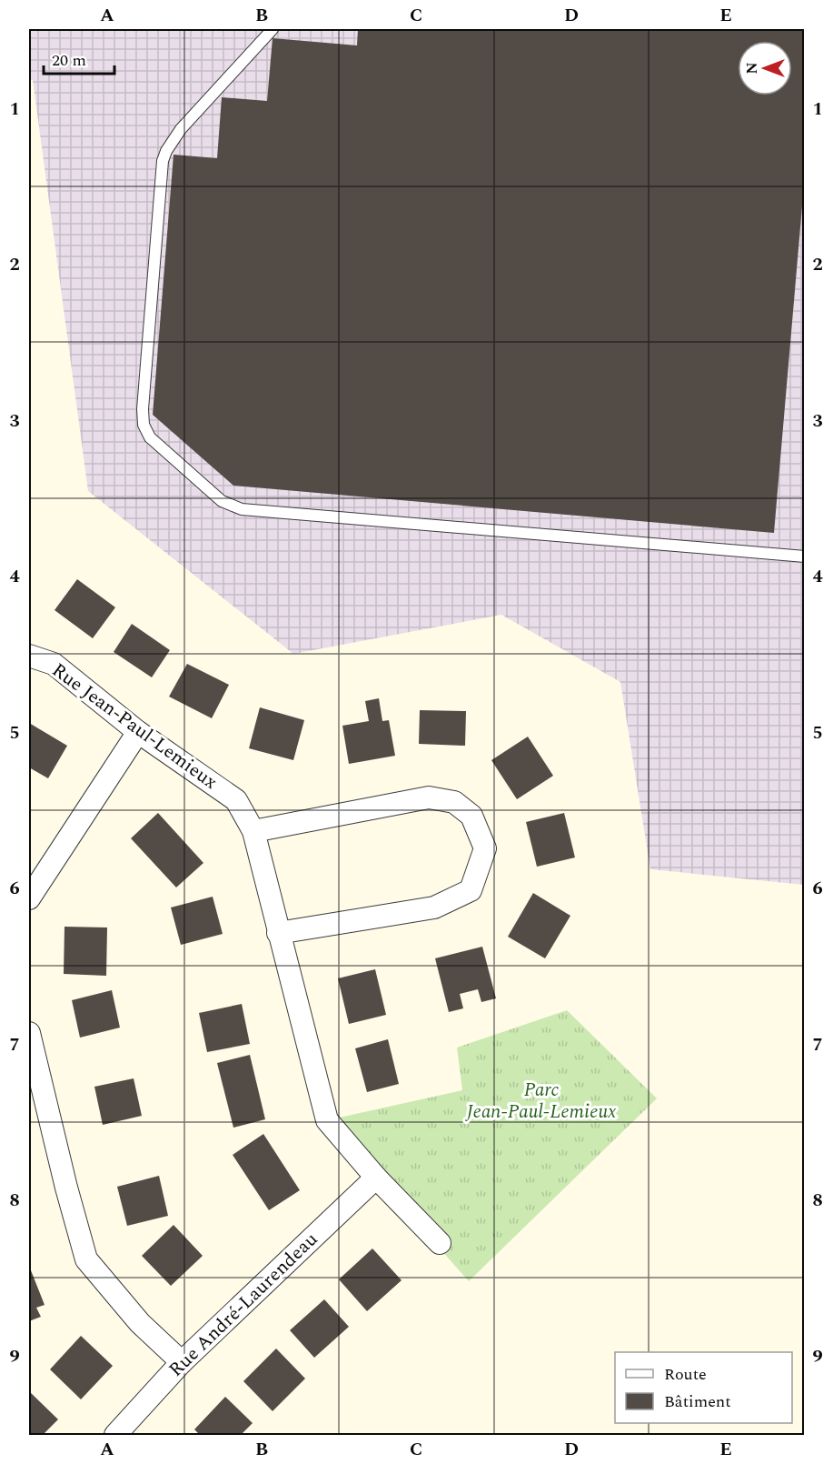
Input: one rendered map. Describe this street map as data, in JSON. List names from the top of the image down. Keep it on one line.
{"streets":{"street":["Rue Jean-Paul-Lemieux","Rue André-Laurendeau"]},"crossings":[["Rue Jean-Paul-Lemieux","Rue André-Laurendeau"]],"parks":["Parc Jean-Paul-Lemieux"],"legend":["Route","Bâtiment"],"scale_bar":"20 m","north":"left","grid":{"columns":["A","B","C","D","E"],"rows":["1","2","3","4","5","6","7","8","9"]}}
